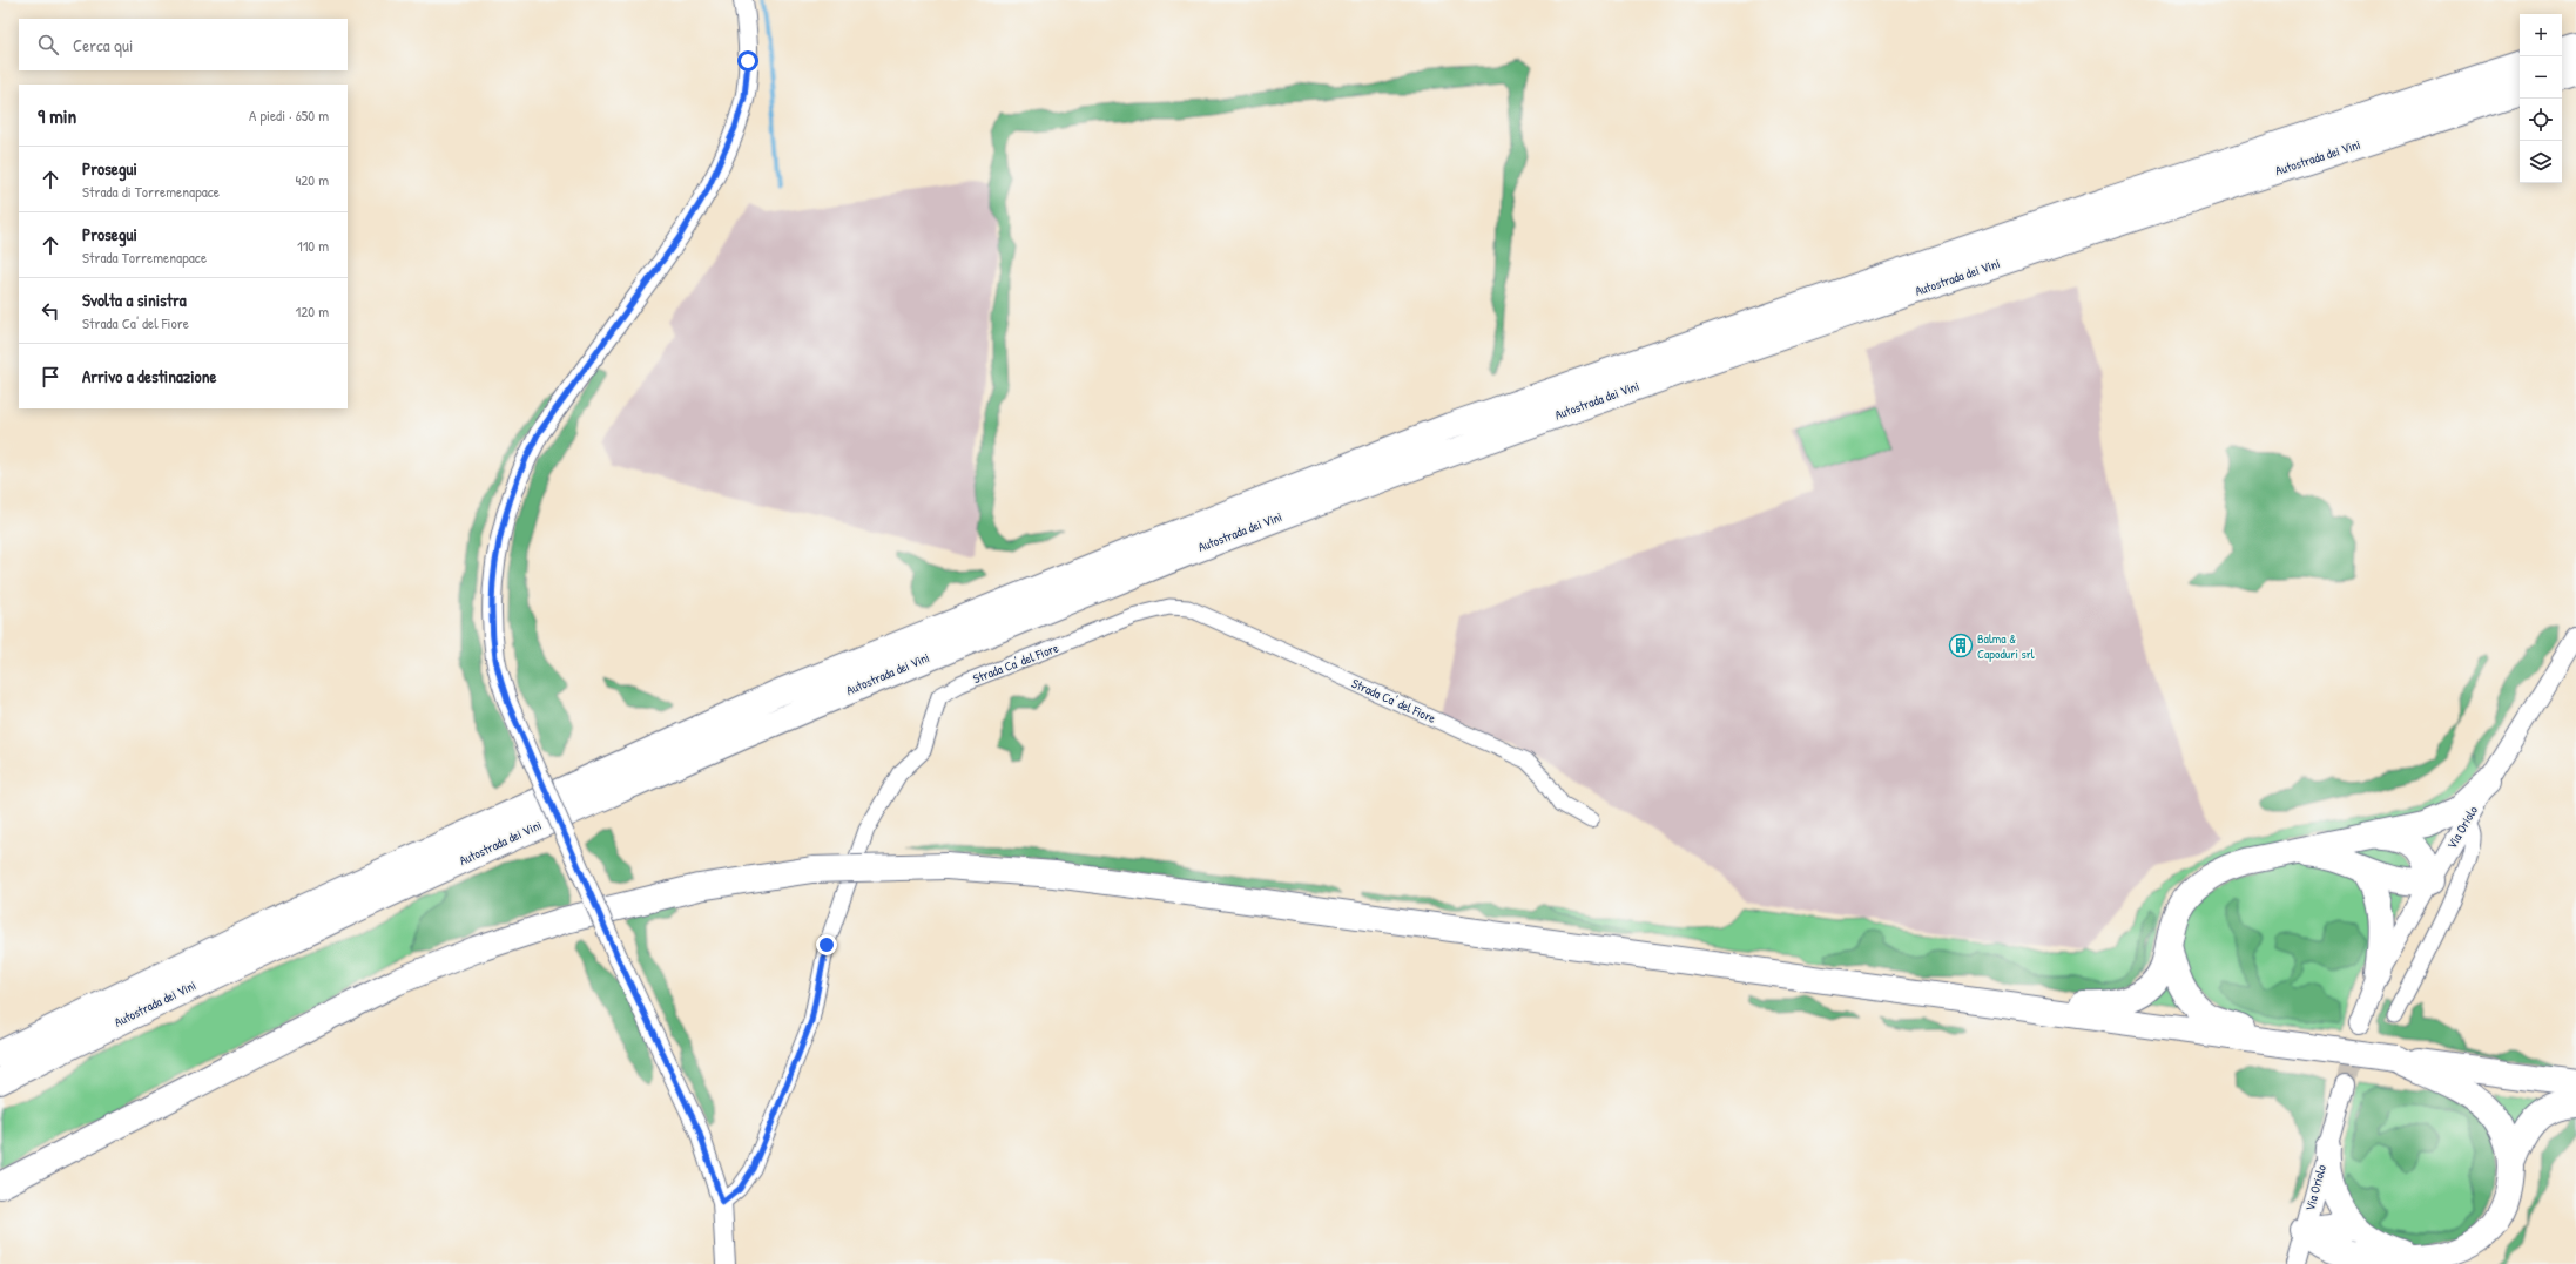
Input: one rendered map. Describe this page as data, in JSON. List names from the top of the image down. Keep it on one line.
{"streets":{"highway":["Autostrada dei Vini"],"street":["Strada Ca' del Fiore","Via Oriolo"]},"places":{"building":["Balma & Capoduri srl"]},"page":{"map_buttons":["+","−"],"search":"Cerca qui","heading":["9 min","A piedi · 650 m"],"list":[["Prosegui","Strada di Torremenapace","420 m"],["Prosegui","Strada Torremenapace","110 m"],["Svolta a sinistra","Strada Ca' del Fiore","120 m"],"Arrivo a destinazione"]}}
